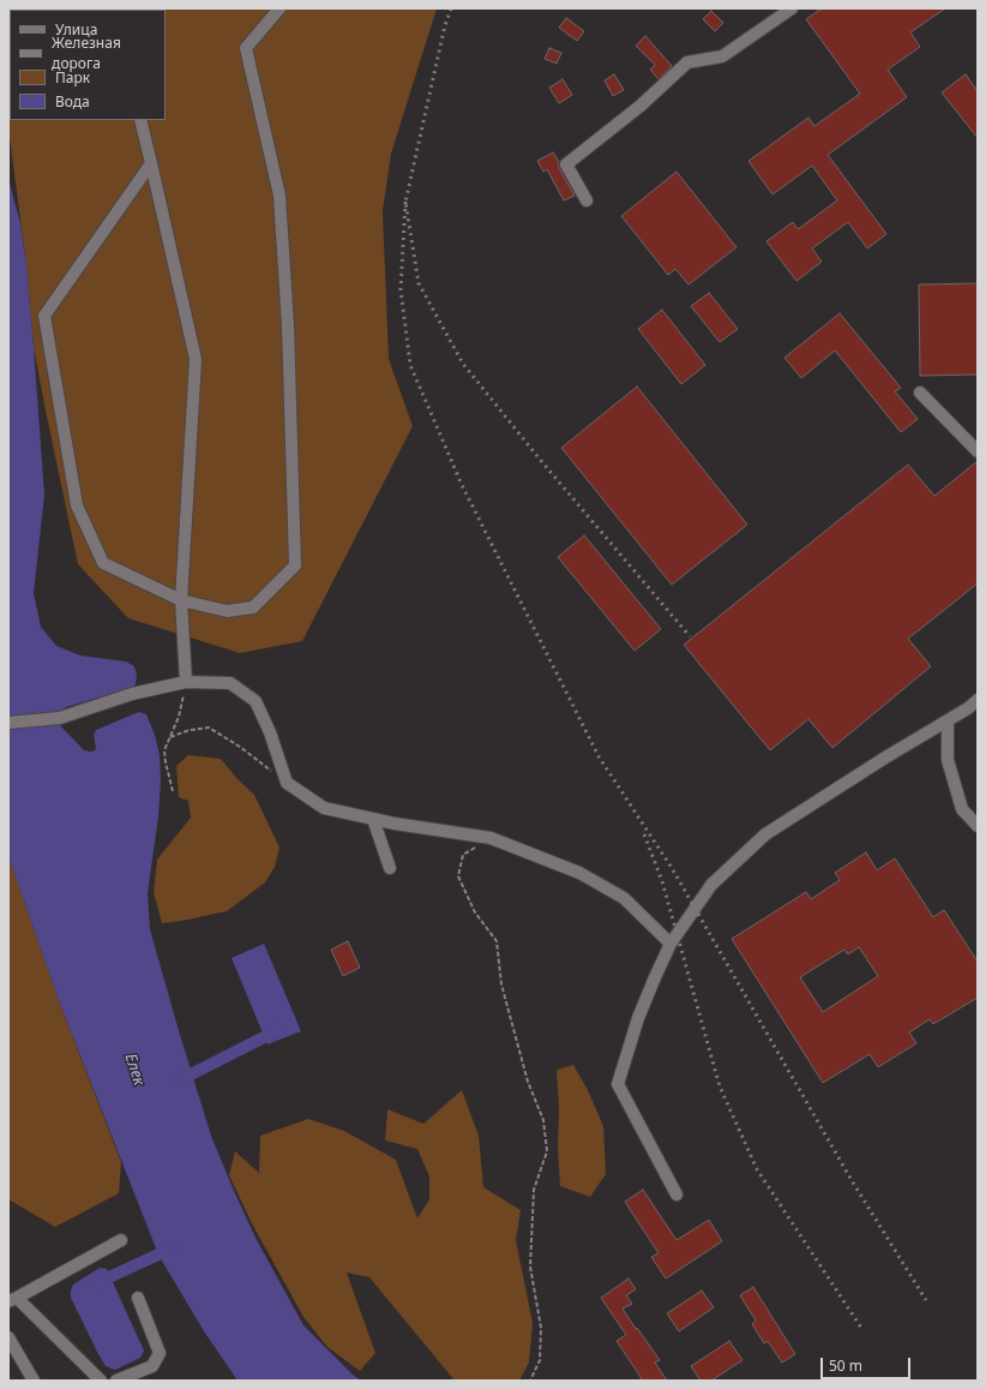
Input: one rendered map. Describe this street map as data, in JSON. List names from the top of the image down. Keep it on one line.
{"water":["Елек"],"legend":["Улица","Железная дорога","Парк","Вода"],"scale_bar":"50 m"}
